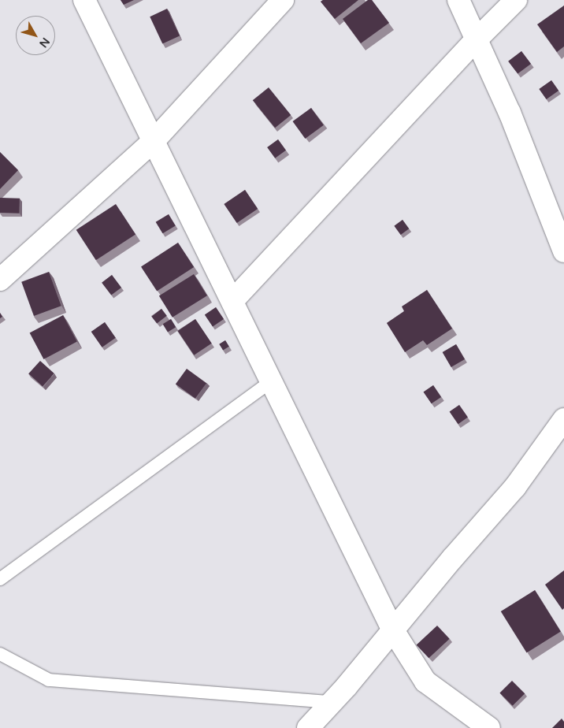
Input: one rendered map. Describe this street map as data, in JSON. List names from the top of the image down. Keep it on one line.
{"north":"bottom right"}
